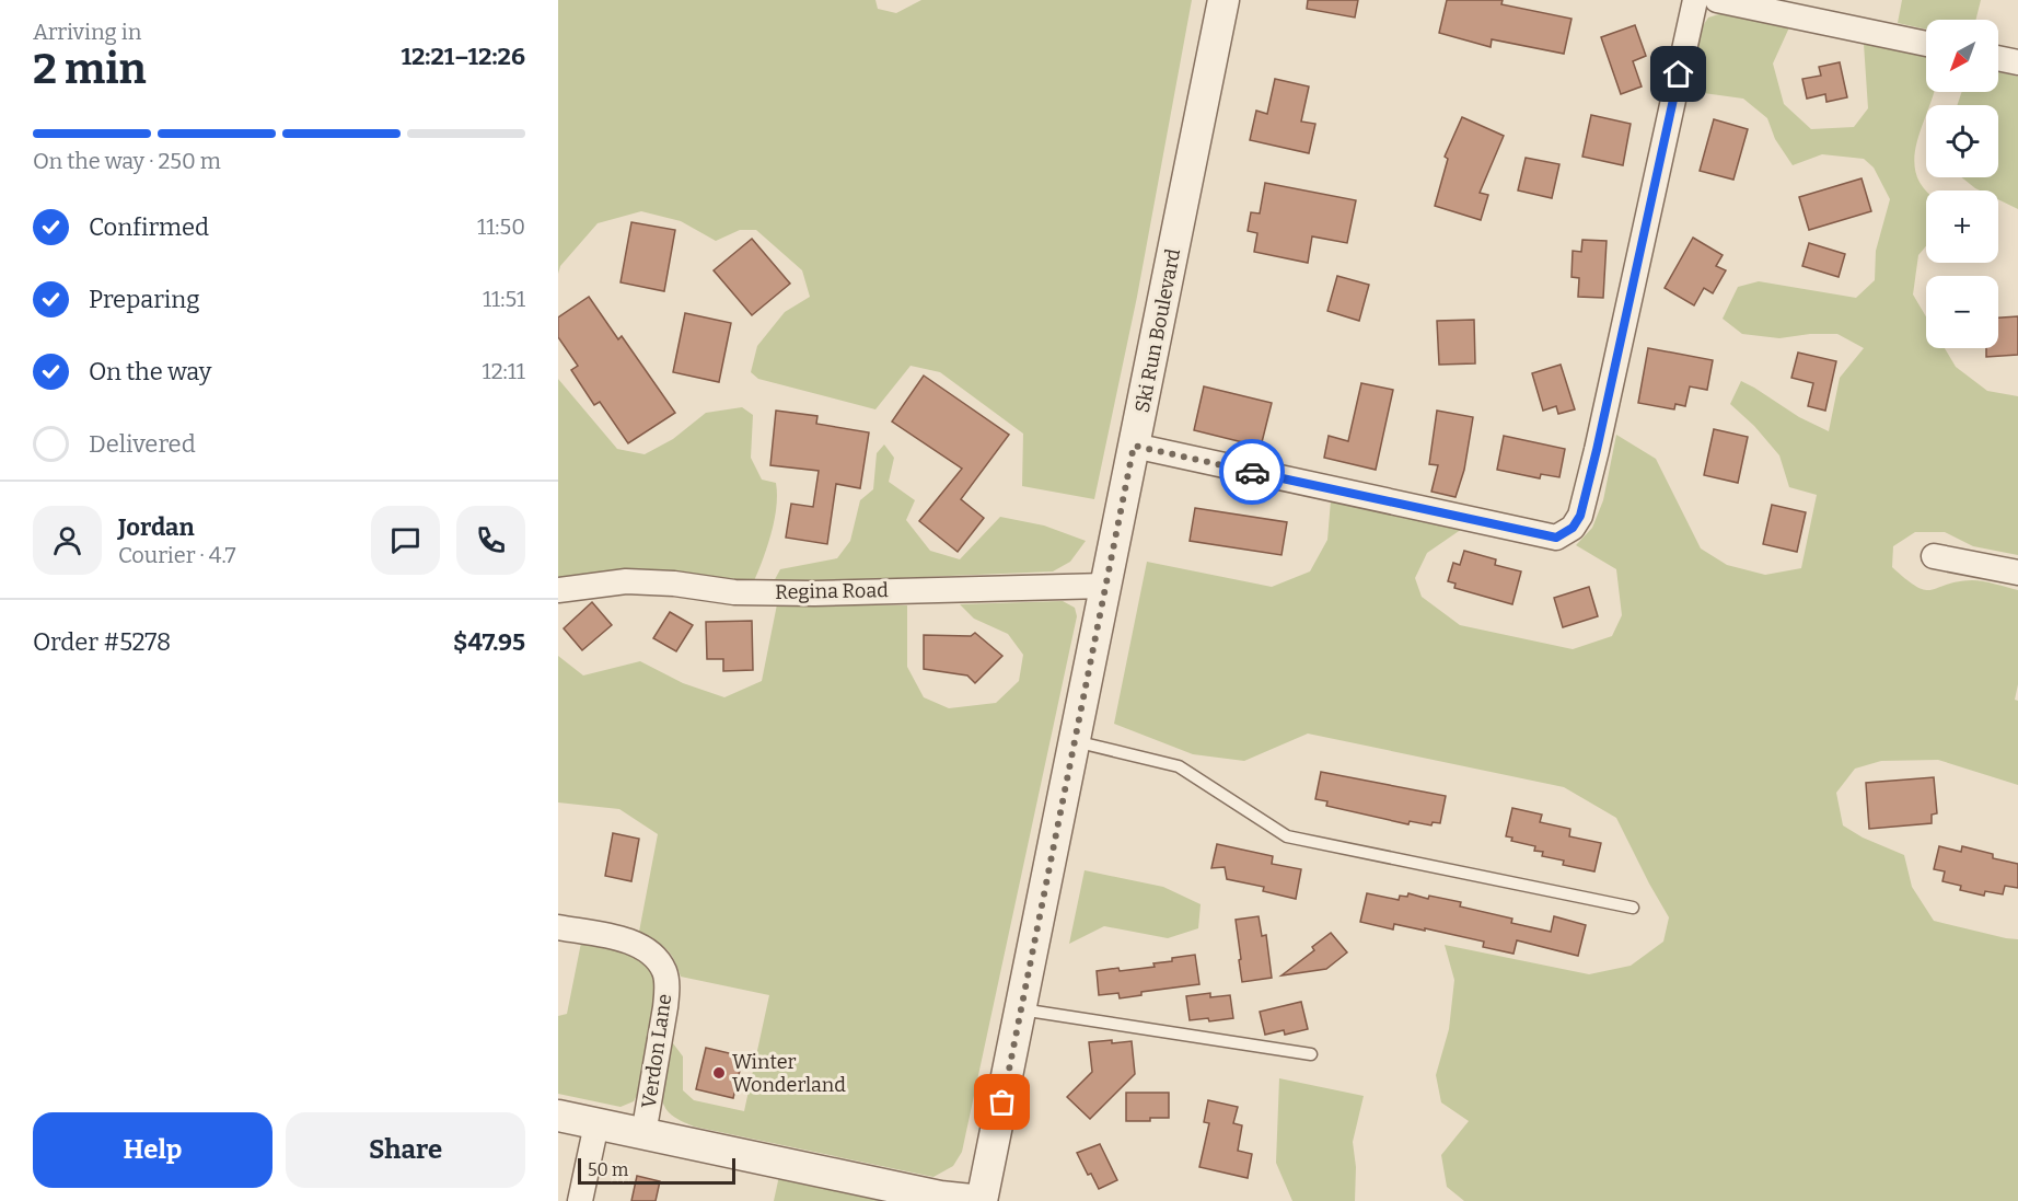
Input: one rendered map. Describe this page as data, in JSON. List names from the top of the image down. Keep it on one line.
{"streets":{"street":["Ski Run Boulevard","Regina Road","Verdon Lane"]},"crossings":[["Ski Run Boulevard","Regina Road"]],"places":["Winter Wonderland"],"scale_bar":"50 m","north":"bottom left","page":{"heading":["2 min","Arriving in","12:21–12:26"],"panel":["Jordan","Courier · 4.7","Order #5278","$47.95"],"map_buttons":["+","−"],"bar":"On the way · 250 m","list":[["Confirmed","11:50"],["Preparing","11:51"],["On the way","12:11"],"Delivered"],"buttons":["Help","Share"],"scale":"50 m"}}
